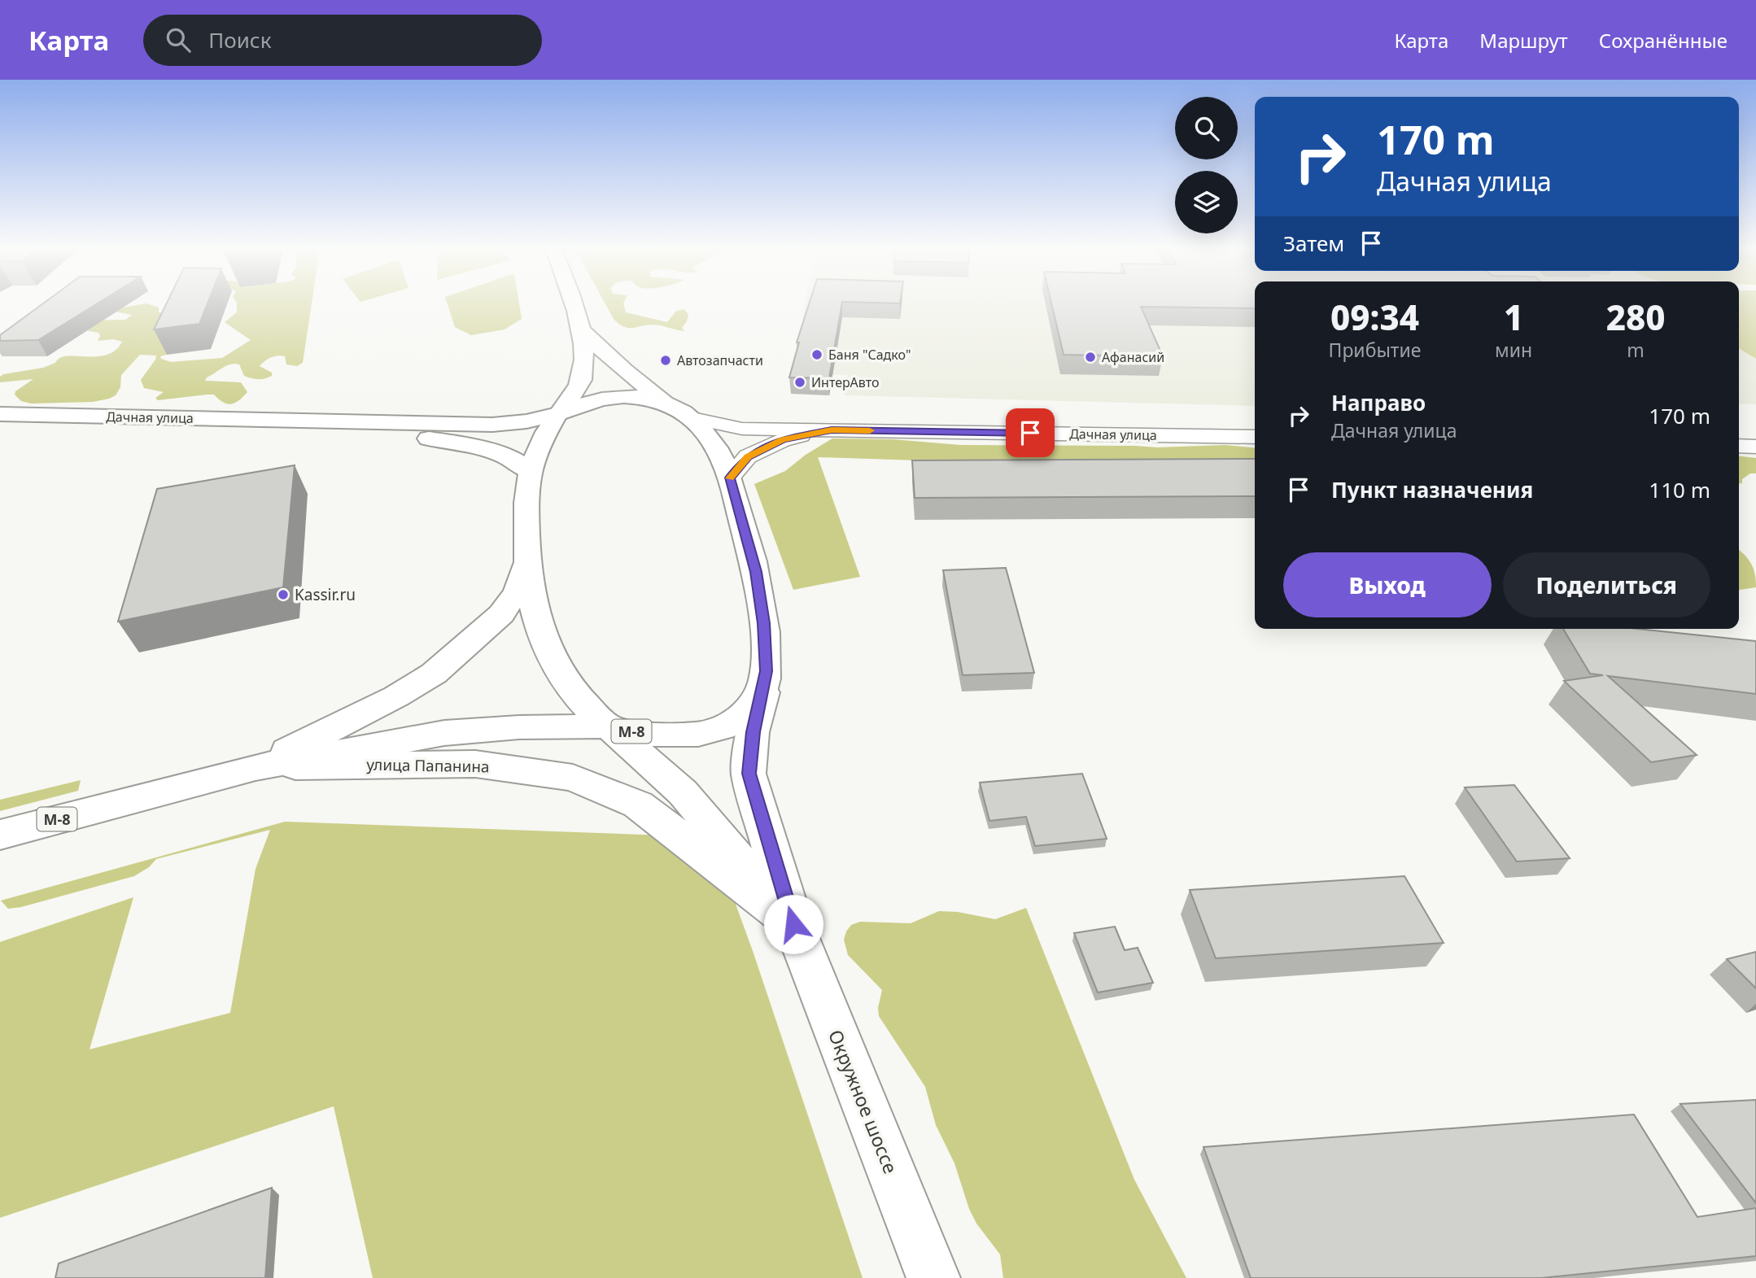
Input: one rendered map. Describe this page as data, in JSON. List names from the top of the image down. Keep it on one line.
{"streets":{"main road":["Дачная улица","М-8","улица Папанина","Окружное шоссе"]},"crossings":[["Дачная улица","Окружное шоссе"],["улица Папанина","Окружное шоссе"]],"places":["Баня \"Садко\"","Афанасий","Автозапчасти","ИнтерАвто","Kassir.ru"],"page":{"header":"Карта","search":"Поиск","nav":["Карта","Маршрут","Сохранённые"],"turn":["170 m","Дачная улица"],"then":"Затем","eta":["09:34","Прибытие","1","мин","280","m"],"list":[{"name":"Направо","note":"Дачная улица","value":"170 m"},{"name":"Пункт назначения","value":"110 m"}],"buttons":["Выход","Поделиться"]}}
